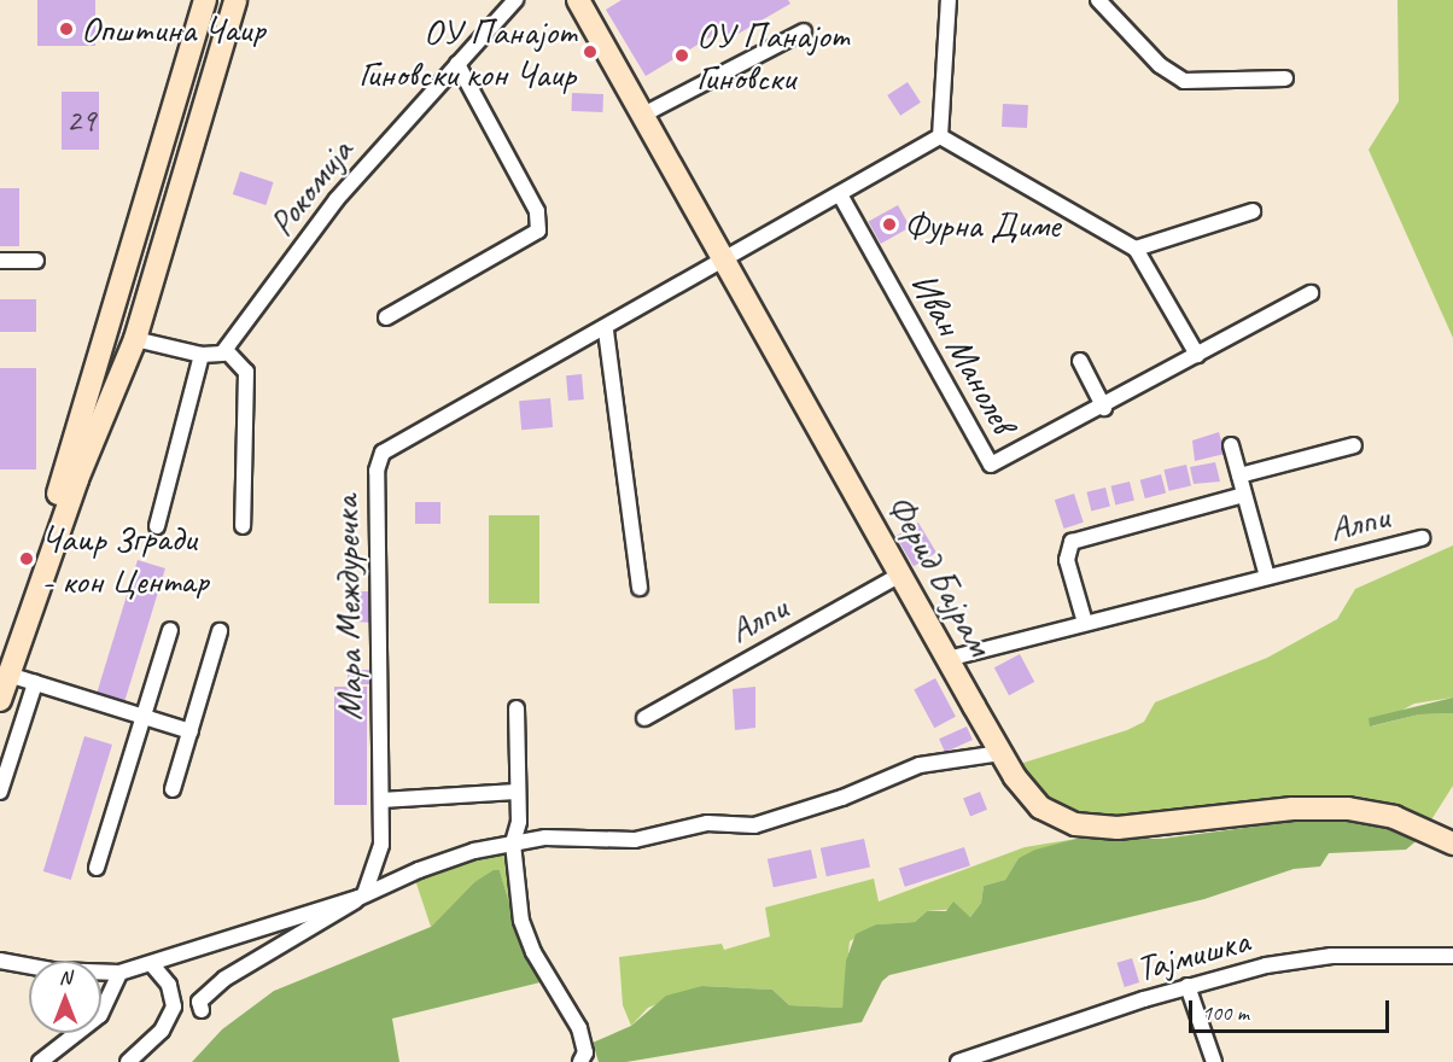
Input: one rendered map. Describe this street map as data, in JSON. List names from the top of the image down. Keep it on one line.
{"streets":{"street":["Рокомија","Иван Манолев","Алпи","Ферид Бајрам","Мара Междуречка","Тајмишка"]},"crossings":[["Алпи","Ферид Бајрам"],["Ферид Бајрам","Мара Междуречка"]],"places":["Општина Чаир","ОУ Панајот Гиновски кон Чаир","ОУ Панајот Гиновски","Фурна Диме","Чаир Згради - кон Центар"],"house_numbers":["29"],"scale_bar":"100 m","north":"top"}
